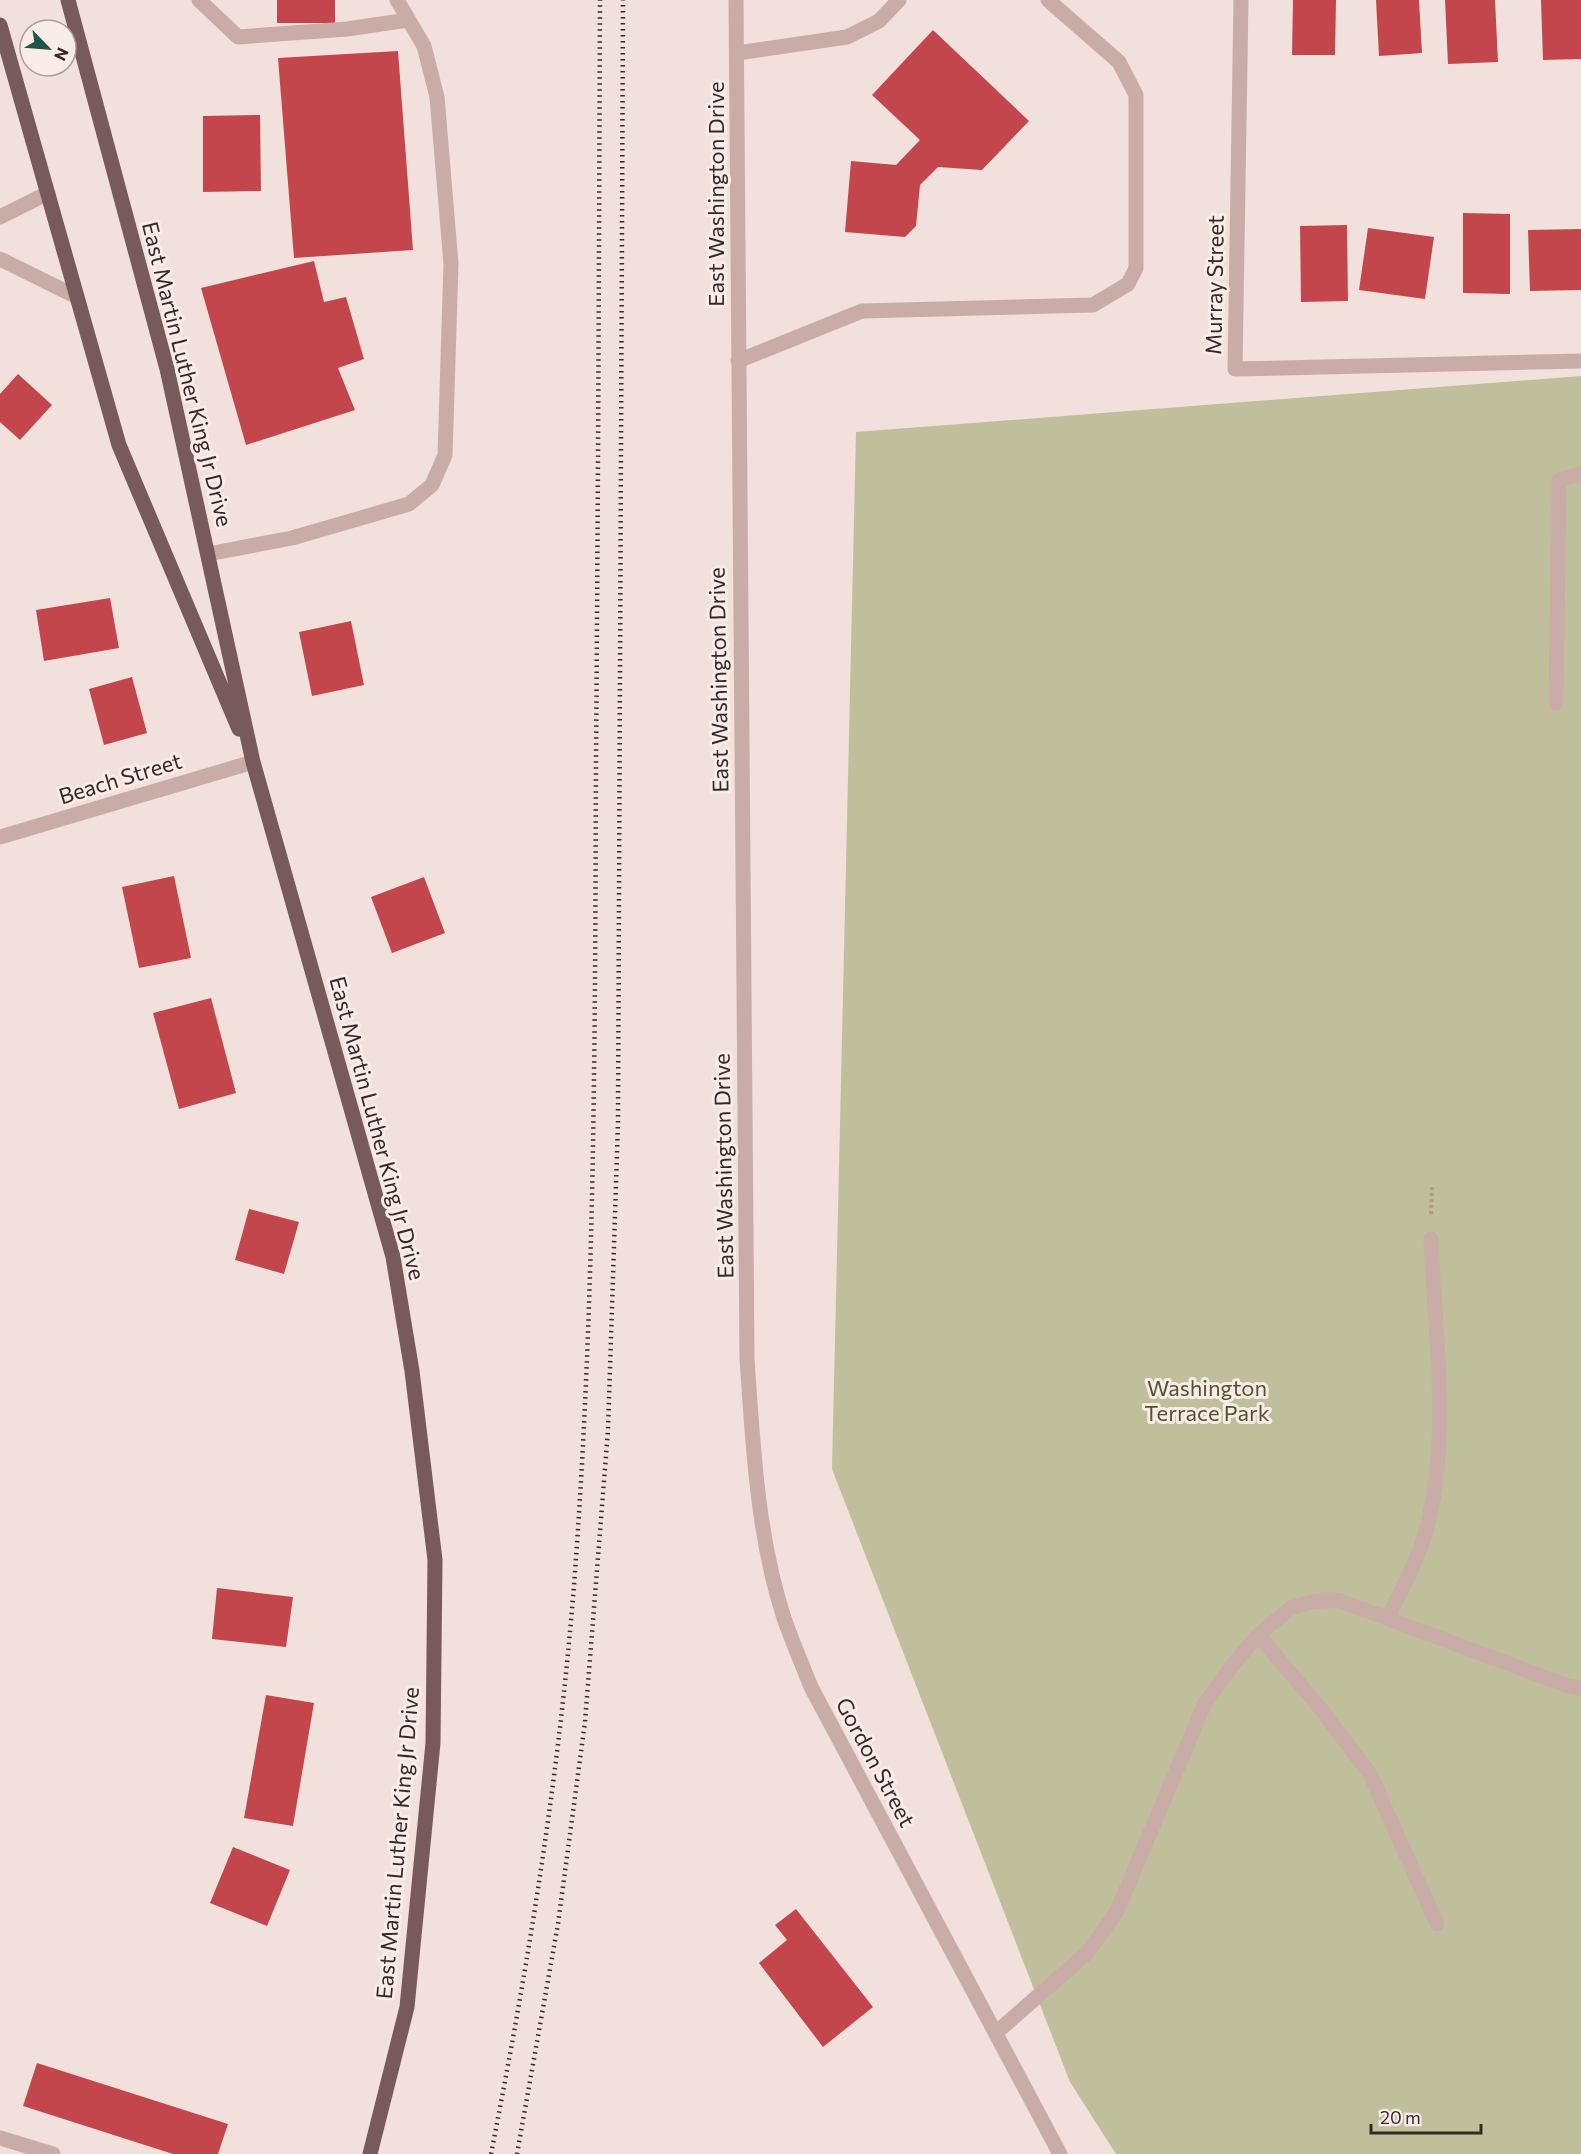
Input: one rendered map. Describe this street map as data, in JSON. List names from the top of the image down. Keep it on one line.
{"streets":{"main road":["East Martin Luther King Jr Drive"],"street":["East Washington Drive","Murray Street","Beach Street","Gordon Street"]},"crossings":[["East Washington Drive","Gordon Street"],["East Martin Luther King Jr Drive","Beach Street"]],"parks":["Washington Terrace Park"],"scale_bar":"20 m","north":"bottom right"}
